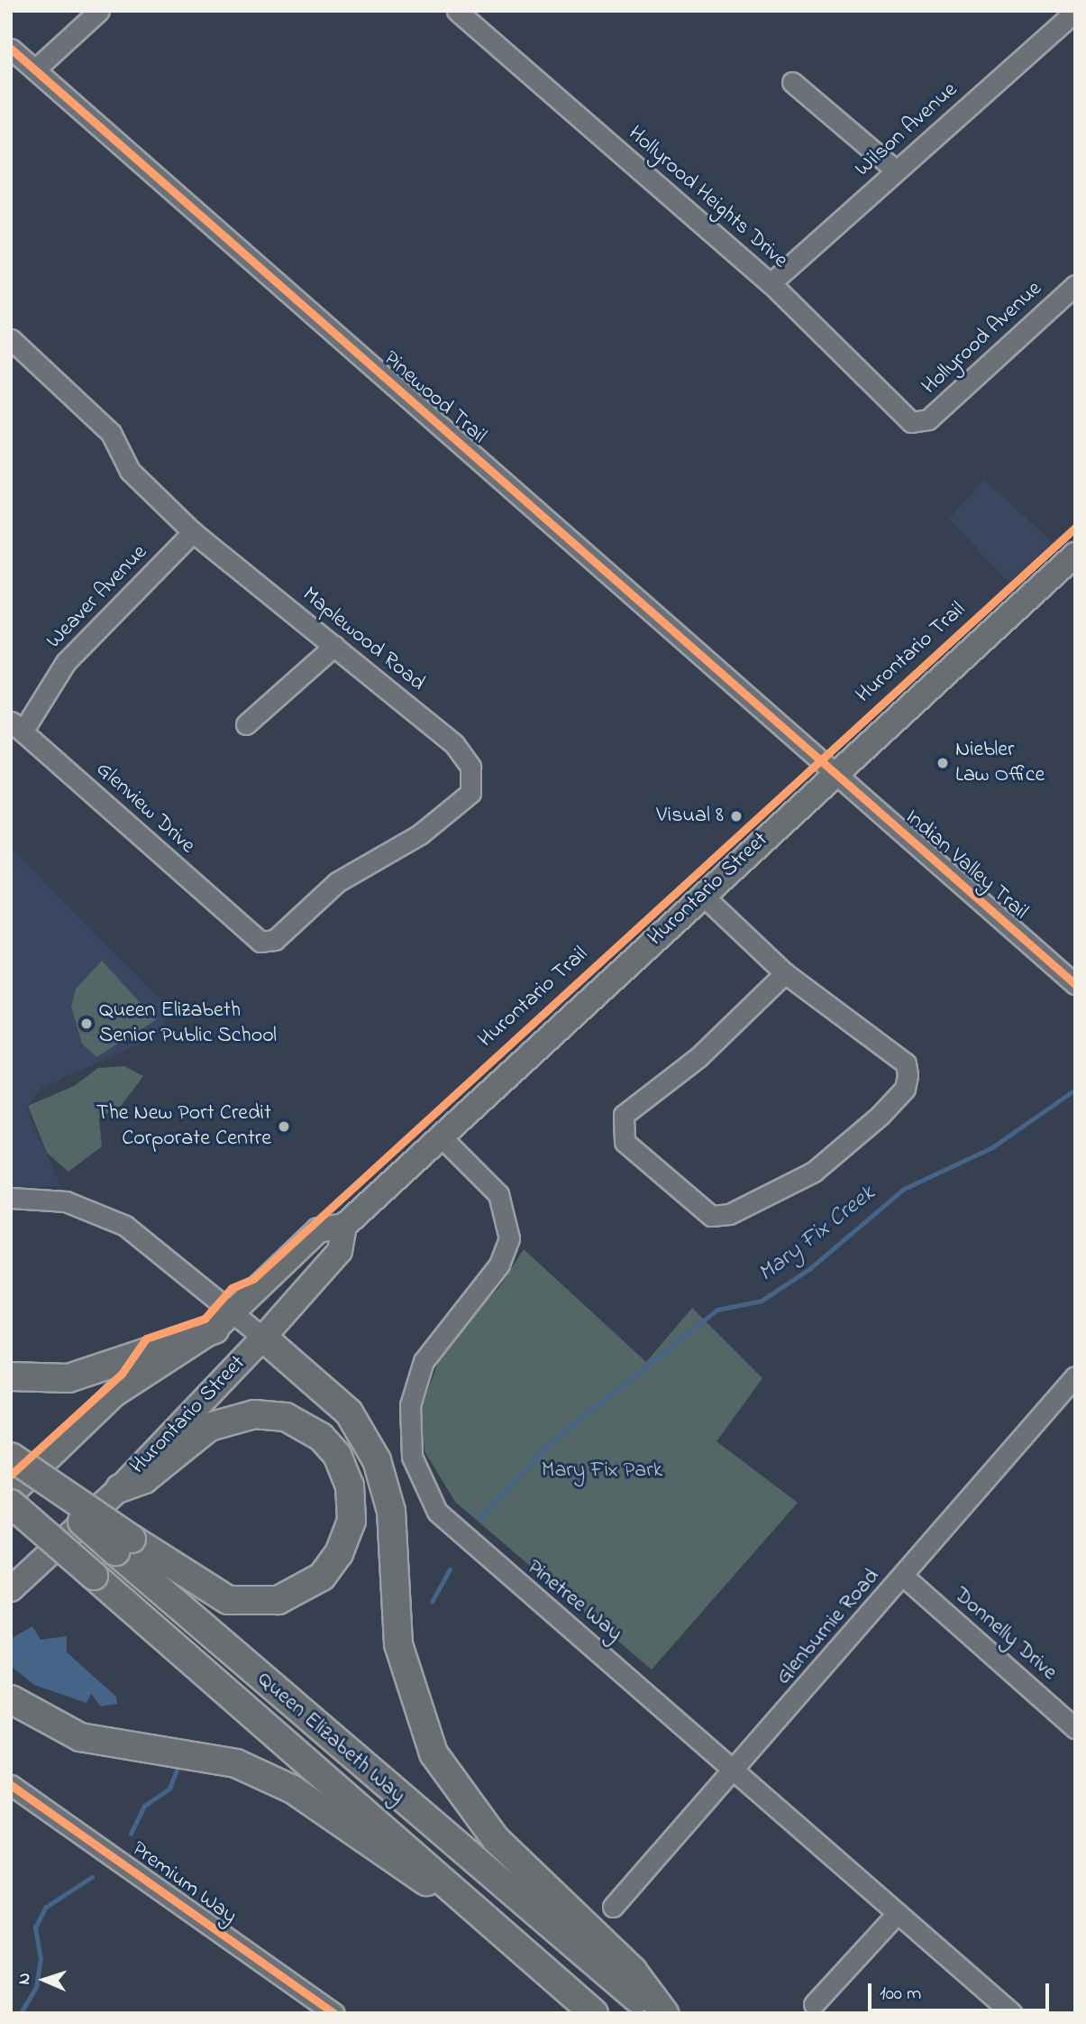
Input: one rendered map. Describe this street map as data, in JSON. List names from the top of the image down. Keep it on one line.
{"streets":{"highway":["Queen Elizabeth Way"],"main road":["Hurontario Street"],"street":["Wilson Avenue","Hollyrood Heights Drive","Hollyrood Avenue","Pinewood Trail","Weaver Avenue","Maplewood Road","Glenview Drive","Indian Valley Trail","Pinetree Way","Glenburnie Road","Donnelly Drive","Premium Way"],"cycle path":["Hurontario Trail"]},"crossings":[["Wilson Avenue","Hollyrood Heights Drive"],["Hollyrood Heights Drive","Hollyrood Avenue"],["Pinewood Trail","Indian Valley Trail"],["Pinewood Trail","Hurontario Street"],["Weaver Avenue","Maplewood Road"],["Weaver Avenue","Glenview Drive"],["Maplewood Road","Glenview Drive"],["Indian Valley Trail","Hurontario Street"],["Hurontario Street","Pinetree Way"],["Pinetree Way","Glenburnie Road"],["Glenburnie Road","Donnelly Drive"]],"water":["Mary Fix Creek"],"parks":["Mary Fix Park"],"places":["Niebler Law Office","Visual 8","Queen Elizabeth Senior Public School","The New Port Credit Corporate Centre"],"scale_bar":"100 m","north":"left"}
